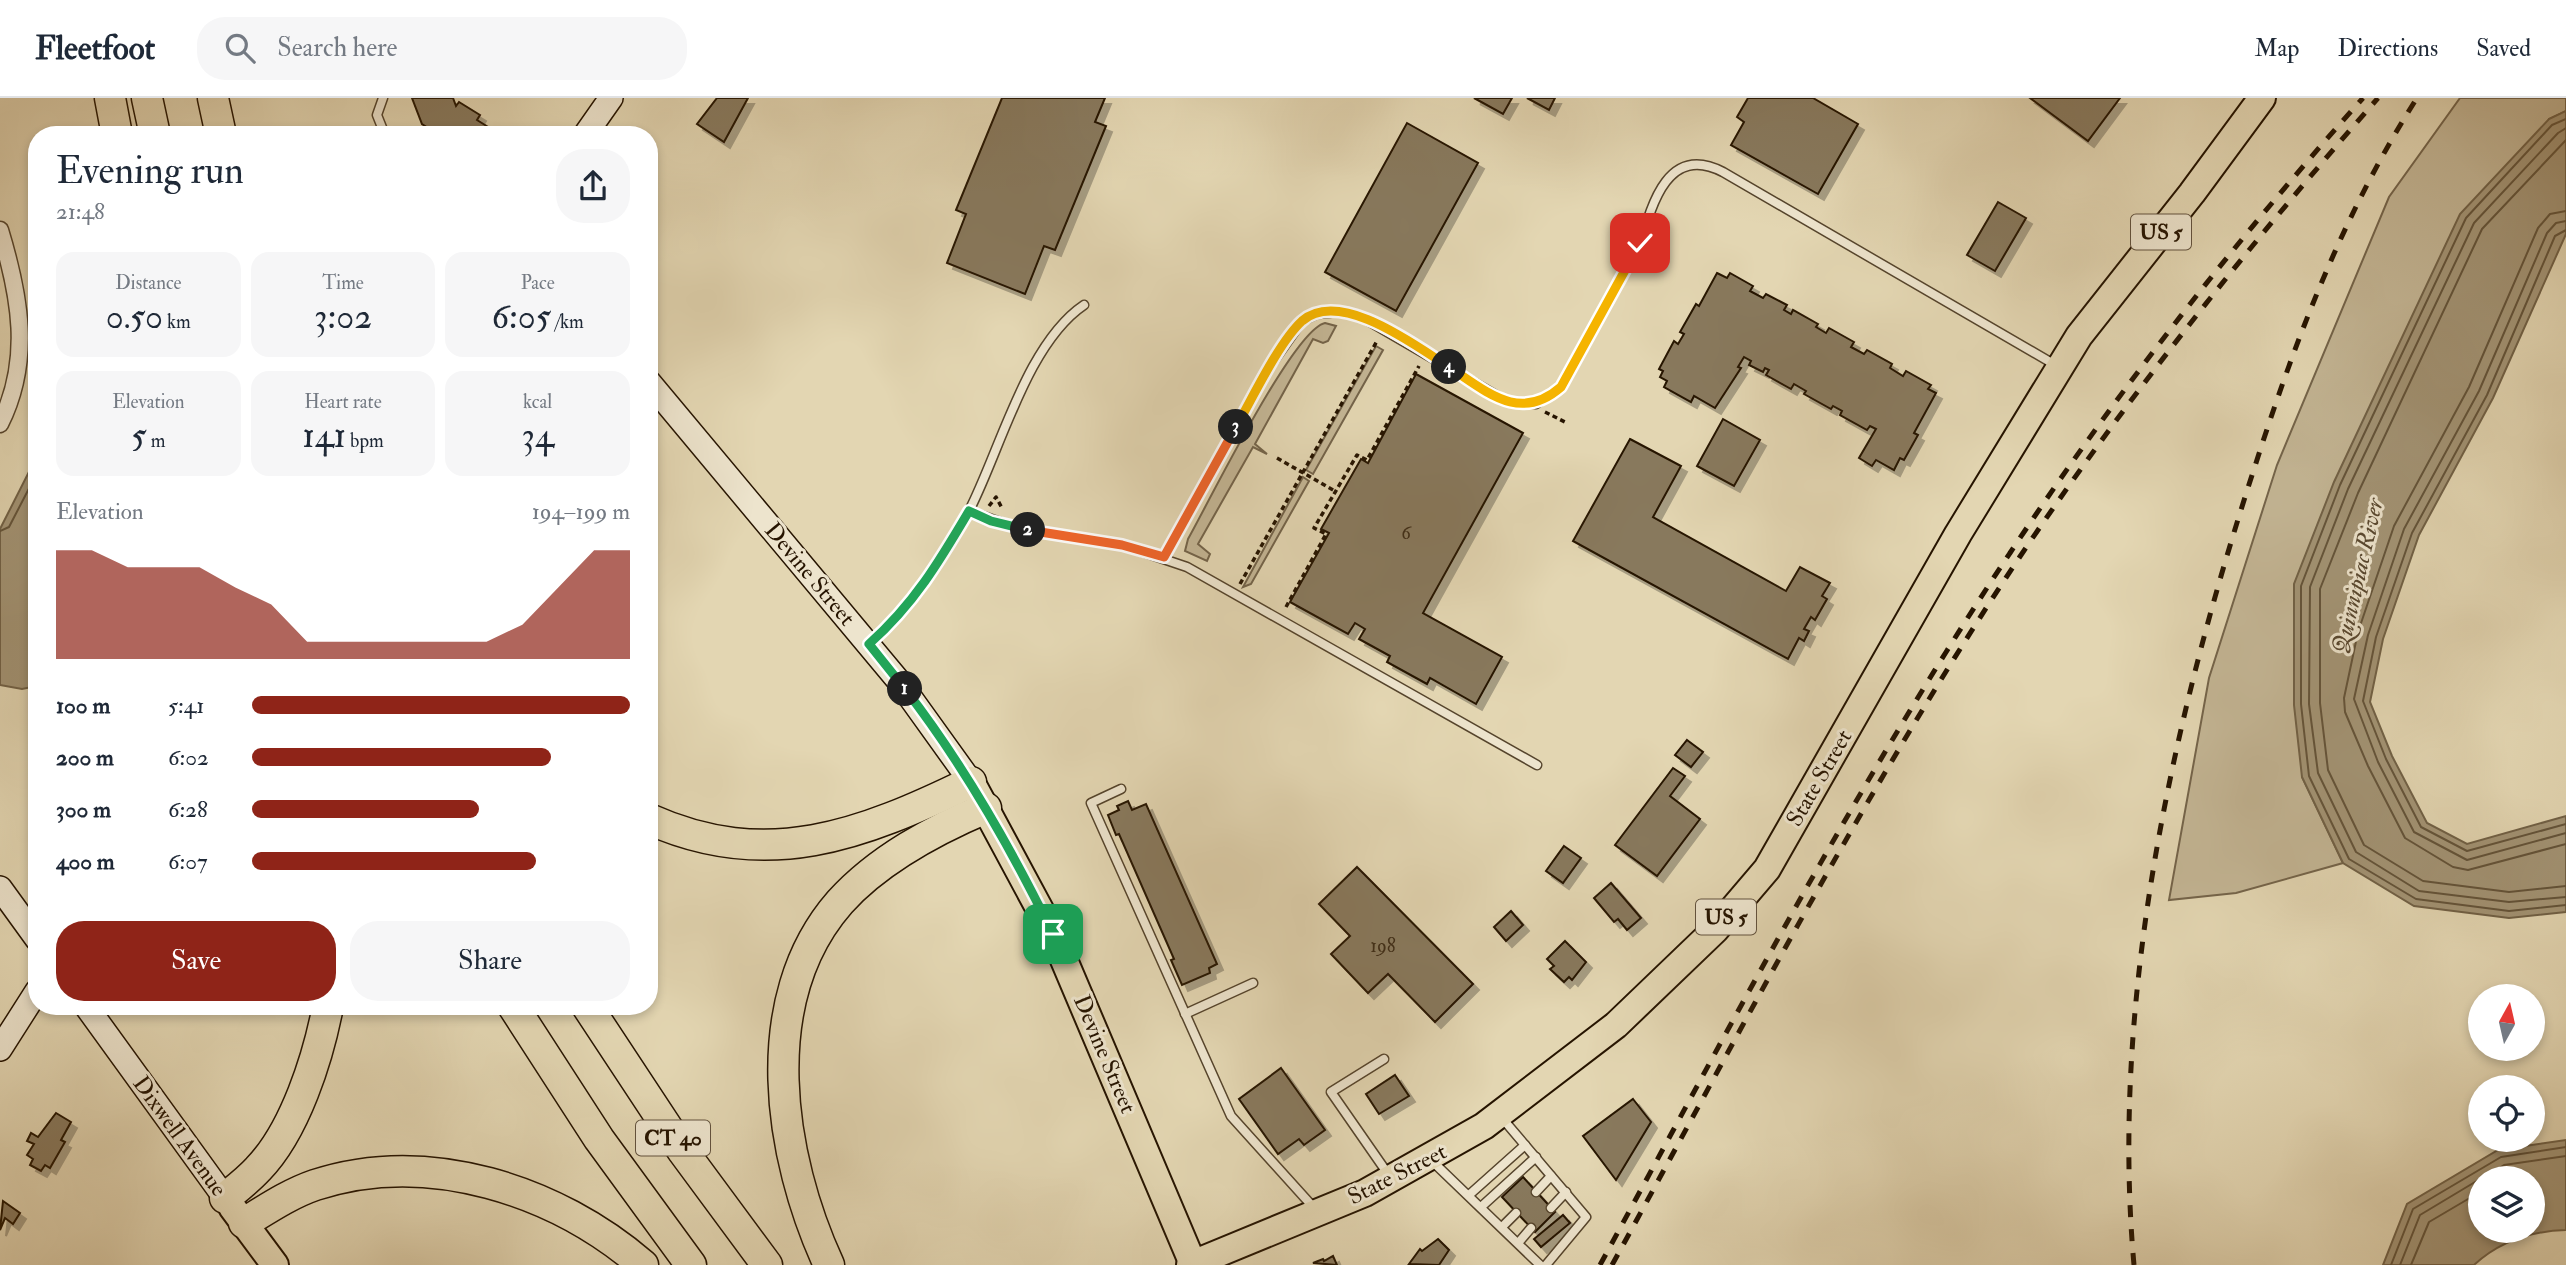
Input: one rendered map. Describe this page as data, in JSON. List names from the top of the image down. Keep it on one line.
{"streets":{"highway":["CT 40"],"main road":["US 5","Devine Street","State Street","Dixwell Avenue"]},"crossings":[["Devine Street","State Street"]],"water":["Quinnipiac River"],"house_numbers":["6","198"],"north":"top","page":{"header":"Fleetfoot","search":"Search here","nav":["Map","Directions","Saved"],"heading":["Evening run","21:48"],"stats":[["Distance","0.50 km"],["Time","3:02"],["Pace","6:05 /km"],["Elevation","5 m"],["Heart rate","141 bpm"],["kcal","34"]],"pins":["4","3","2","1"],"chart":["Elevation","194–199 m"],"list":[{"name":"100 m","note":"5:41"},{"name":"200 m","note":"6:02"},{"name":"300 m","note":"6:28"},{"name":"400 m","note":"6:07"}],"buttons":["Save","Share"]}}
